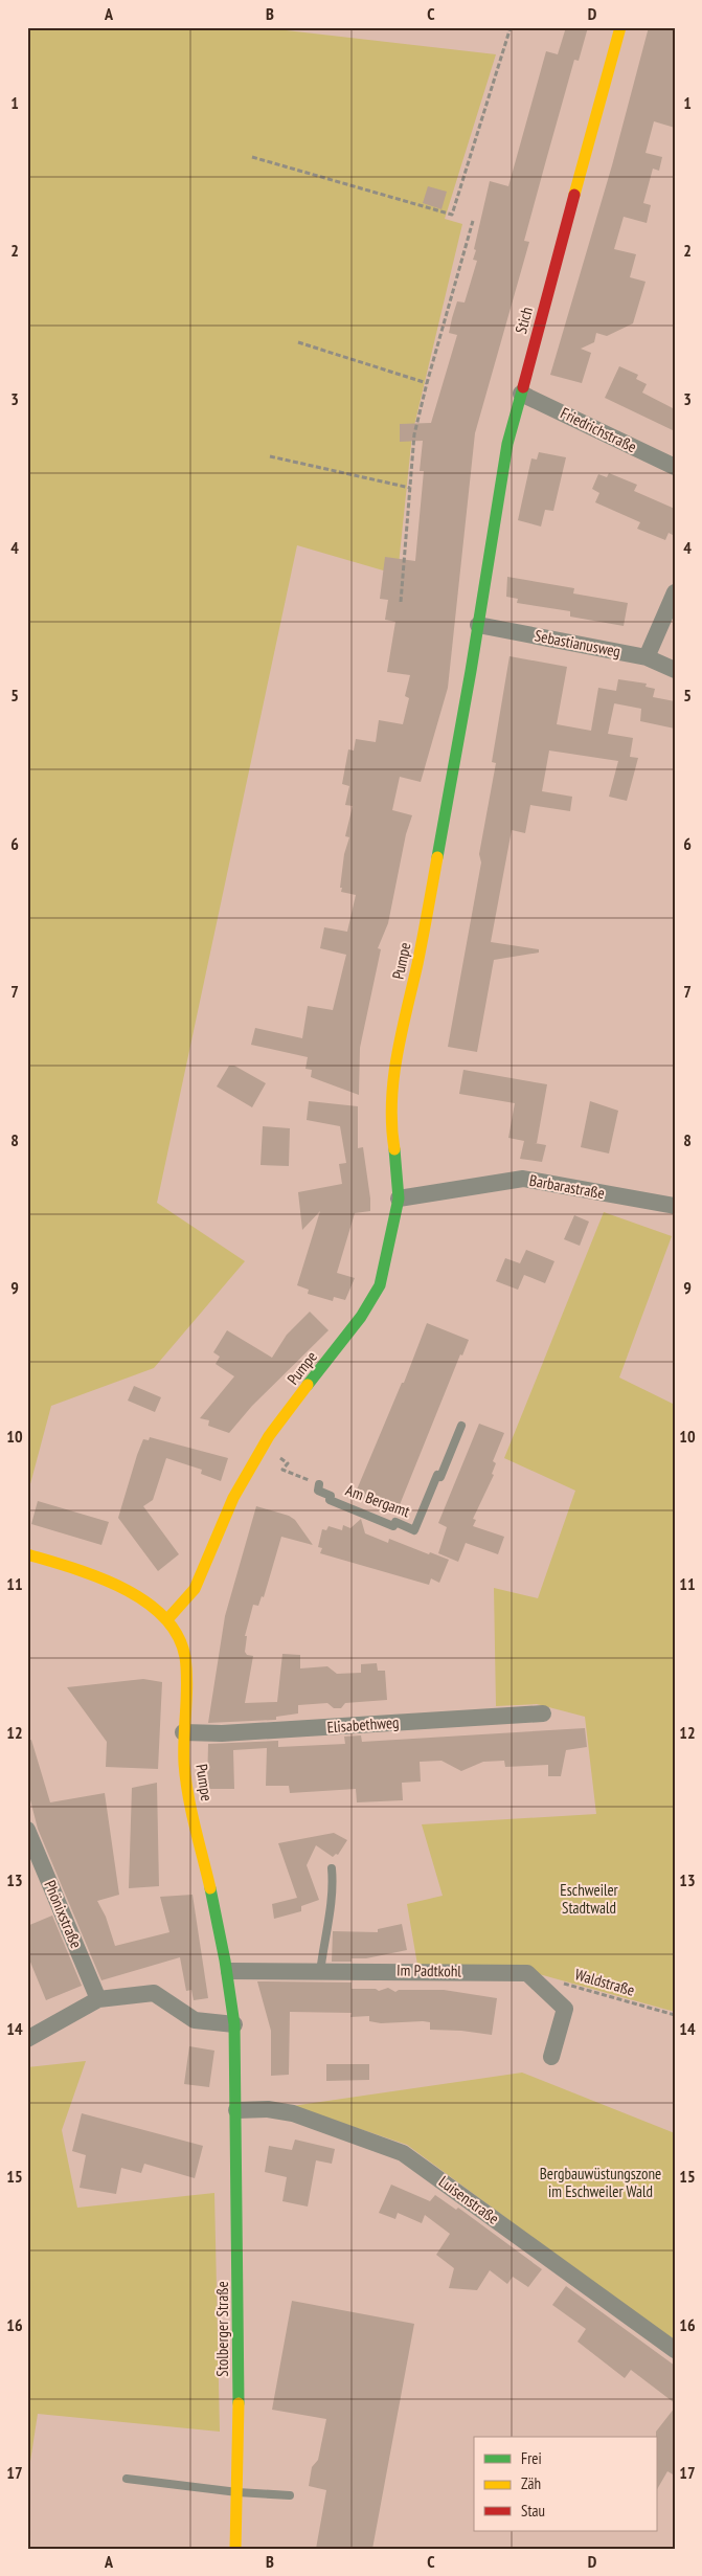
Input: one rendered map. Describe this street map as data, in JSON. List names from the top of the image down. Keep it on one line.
{"streets":{"main road":["Stich","Pumpe","Stolberger Straße"],"street":["Friedrichstraße","Sebastianusweg","Barbarastraße","Elisabethweg","Phönixstraße","Im Padtkohl","Luisenstraße"],"lane":["Am Bergamt"],"path":["Waldstraße"]},"crossings":[["Stich","Friedrichstraße"],["Stich","Sebastianusweg"],["Stich","Pumpe"],["Sebastianusweg","Pumpe"],["Pumpe","Barbarastraße"],["Pumpe","Elisabethweg"],["Pumpe","Im Padtkohl"],["Pumpe","Luisenstraße"],["Pumpe","Stolberger Straße"],["Luisenstraße","Stolberger Straße"]],"parks":["Eschweiler Stadtwald","Bergbauwüstungszone im Eschweiler Wald"],"legend":["Frei","Zäh","Stau"],"grid":{"columns":["A","B","C","D"],"rows":["1","2","3","4","5","6","7","8","9","10","11","12","13","14","15","16","17"]}}
